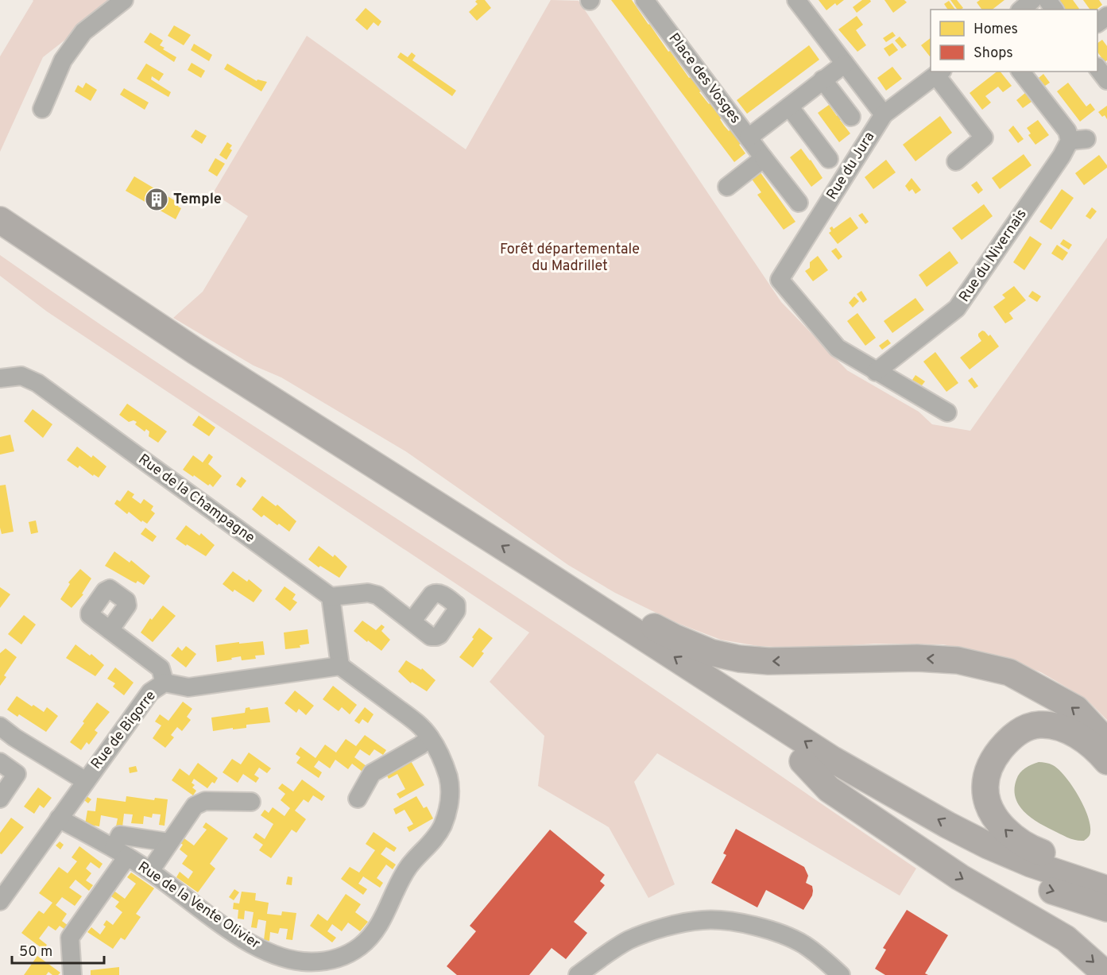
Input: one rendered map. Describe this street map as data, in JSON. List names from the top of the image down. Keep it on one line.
{"streets":{"street":["Place des Vosges","Rue du Jura","Rue du Nivernais","Rue de la Champagne","Rue de Bigorre","Rue de la Vente Olivier"]},"crossings":[["Rue du Jura","Rue du Nivernais"],["Rue de Bigorre","Rue de la Vente Olivier"]],"parks":["Forêt départementale du Madrillet"],"places":{"building":["Temple"]},"legend":["Homes","Shops"],"scale_bar":"50 m"}
